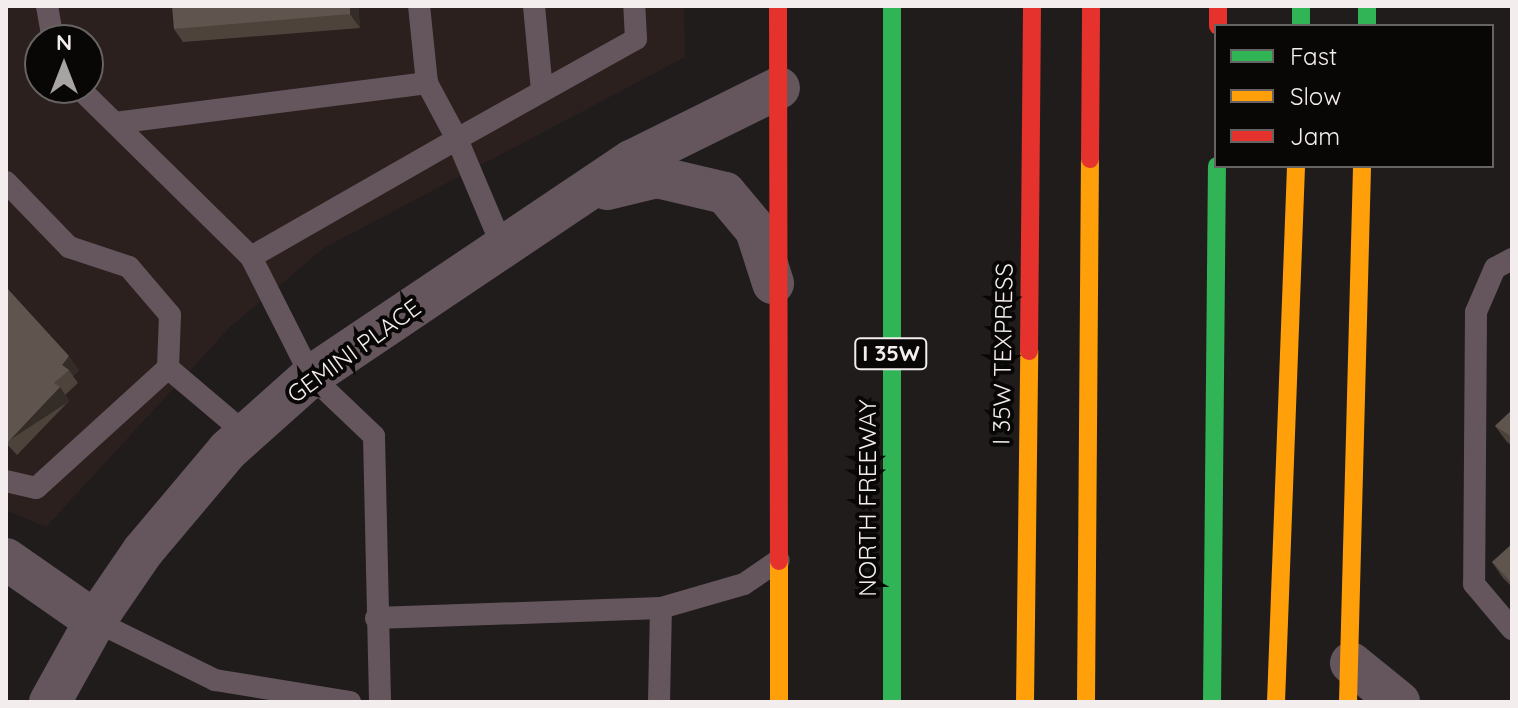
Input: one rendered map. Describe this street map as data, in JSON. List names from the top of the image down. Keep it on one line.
{"streets":{"main road":["I 35W","I 35W TEXPRESS","NORTH FREEWAY"],"street":["GEMINI PLACE"]},"legend":["Fast","Slow","Jam"],"north":"top"}
